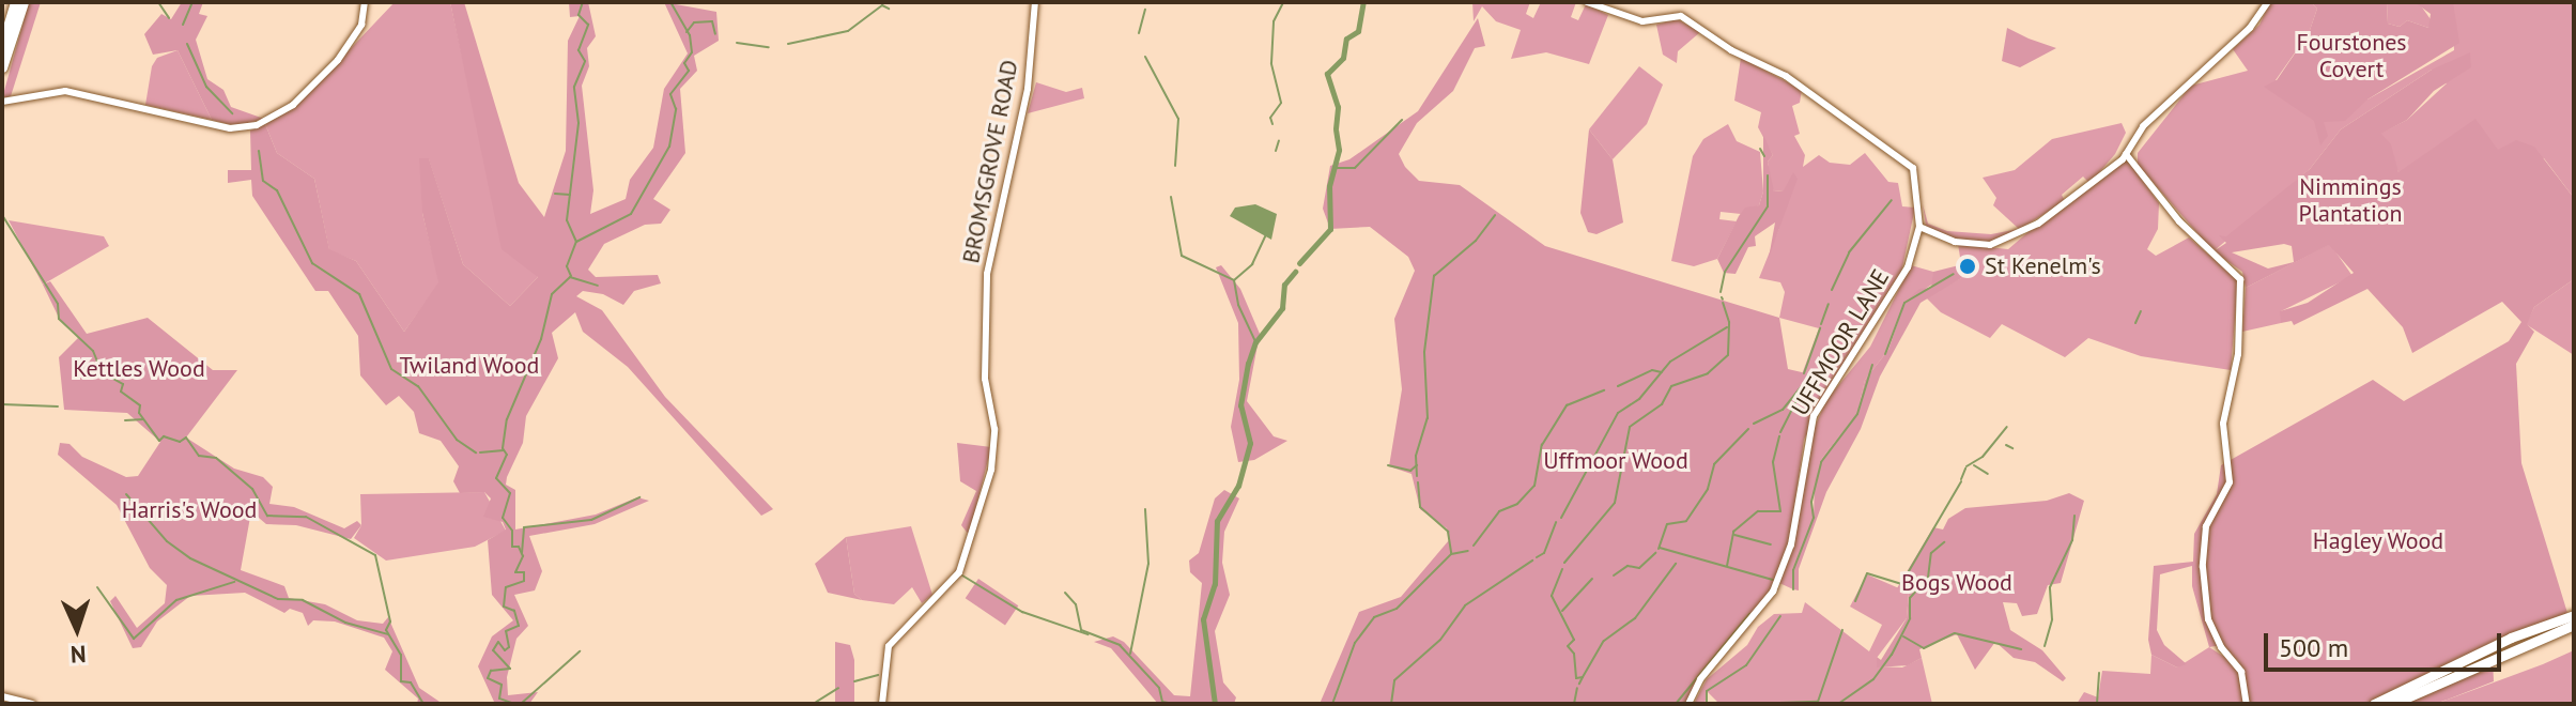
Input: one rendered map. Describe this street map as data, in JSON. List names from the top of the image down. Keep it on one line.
{"streets":{"street":["BROMSGROVE ROAD","UFFMOOR LANE"]},"parks":["Fourstones Covert","Nimmings Plantation","Twiland Wood","Kettles Wood","Uffmoor Wood","Harris's Wood","Hagley Wood","Bogs Wood"],"places":["St Kenelm's"],"scale_bar":"500 m","north":"bottom"}
